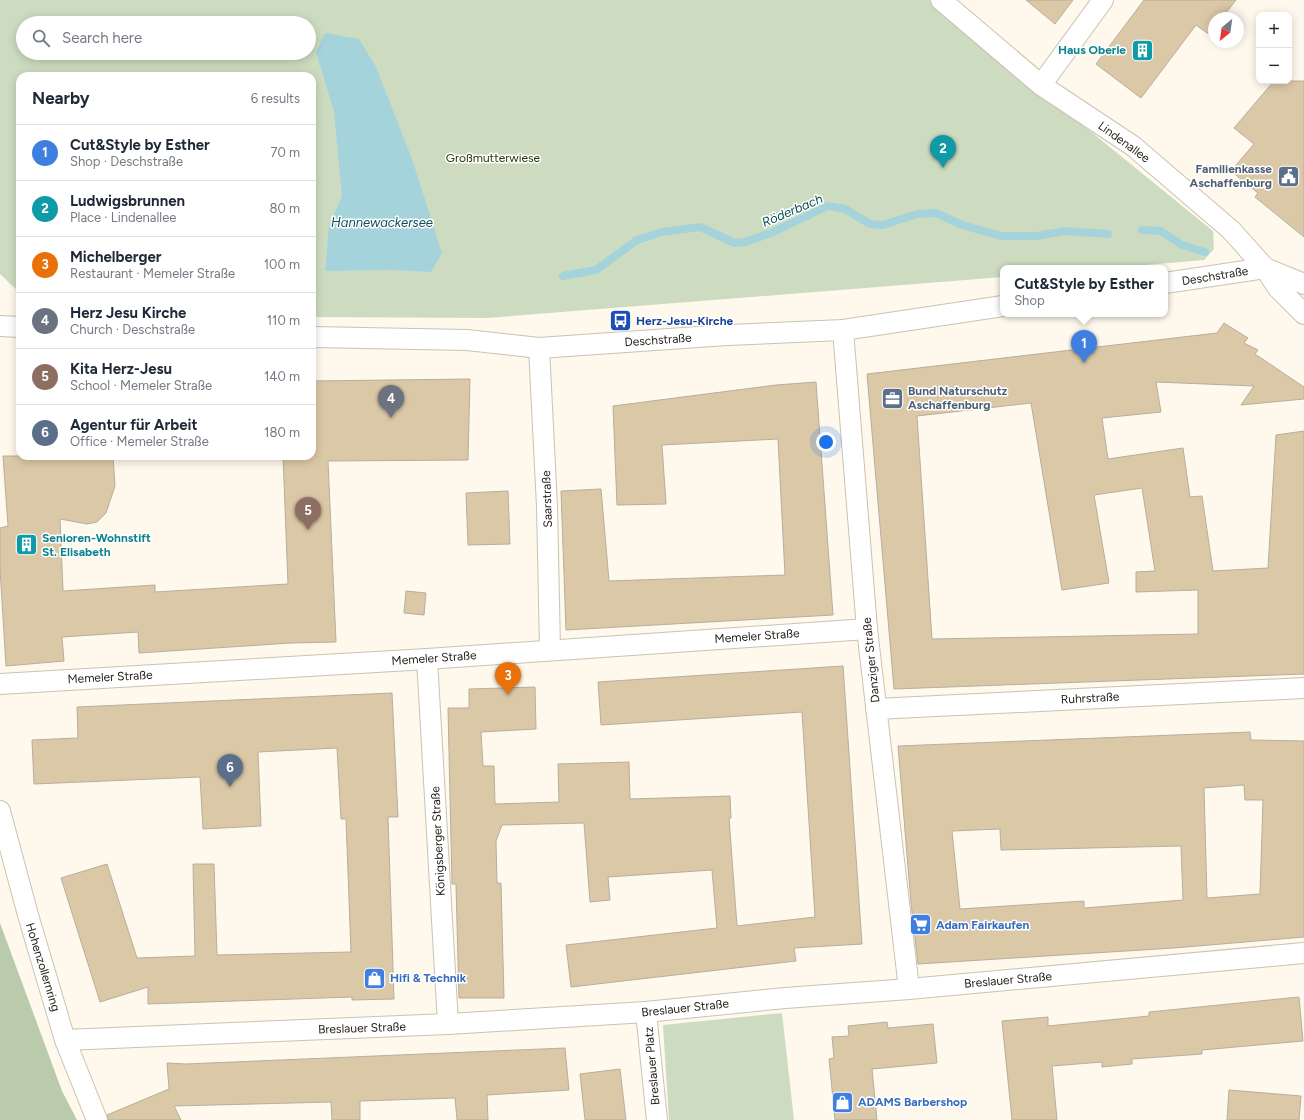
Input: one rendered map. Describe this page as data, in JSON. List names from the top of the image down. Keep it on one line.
{"streets":{"street":["Lindenallee","Deschstraße","Saarstraße","Memeler Straße","Danziger Straße","Ruhrstraße","Königsberger Straße","Hohenzollernring","Breslauer Straße","Breslauer Platz"]},"crossings":[["Lindenallee","Deschstraße"],["Deschstraße","Saarstraße"],["Deschstraße","Danziger Straße"],["Saarstraße","Memeler Straße"],["Memeler Straße","Danziger Straße"],["Memeler Straße","Königsberger Straße"],["Danziger Straße","Ruhrstraße"],["Danziger Straße","Breslauer Straße"],["Königsberger Straße","Breslauer Straße"],["Hohenzollernring","Breslauer Straße"],["Breslauer Straße","Breslauer Platz"]],"water":["Röderbach","Hannewackersee"],"parks":["Großmutterwiese"],"places":{"building":["Haus Oberle","Senioren-Wohnstift St. Elisabeth"],"public building":["Familienkasse Aschaffenburg"],"bus stop":["Herz-Jesu-Kirche"],"office":["Bund Naturschutz Aschaffenburg"],"supermarket":["Adam Fairkaufen"],"shop":["Hifi & Technik","ADAMS Barbershop"]},"north":"bottom left","page":{"map_buttons":["+","−"],"search":"Search here","heading":["Nearby","6 results"],"list":[{"mark":"1","name":"Cut&Style by Esther","note":"Shop · Deschstraße","value":"70 m"},{"mark":"2","name":"Ludwigsbrunnen","note":"Place · Lindenallee","value":"80 m"},{"mark":"3","name":"Michelberger","note":"Restaurant · Memeler Straße","value":"100 m"},{"mark":"4","name":"Herz Jesu Kirche","note":"Church · Deschstraße","value":"110 m"},{"mark":"5","name":"Kita Herz-Jesu","note":"School · Memeler Straße","value":"140 m"},{"mark":"6","name":"Agentur für Arbeit","note":"Office · Memeler Straße","value":"180 m"}],"pins":["2","1","4","5","3","6"],"popup":["Cut&Style by Esther","Shop"]}}
